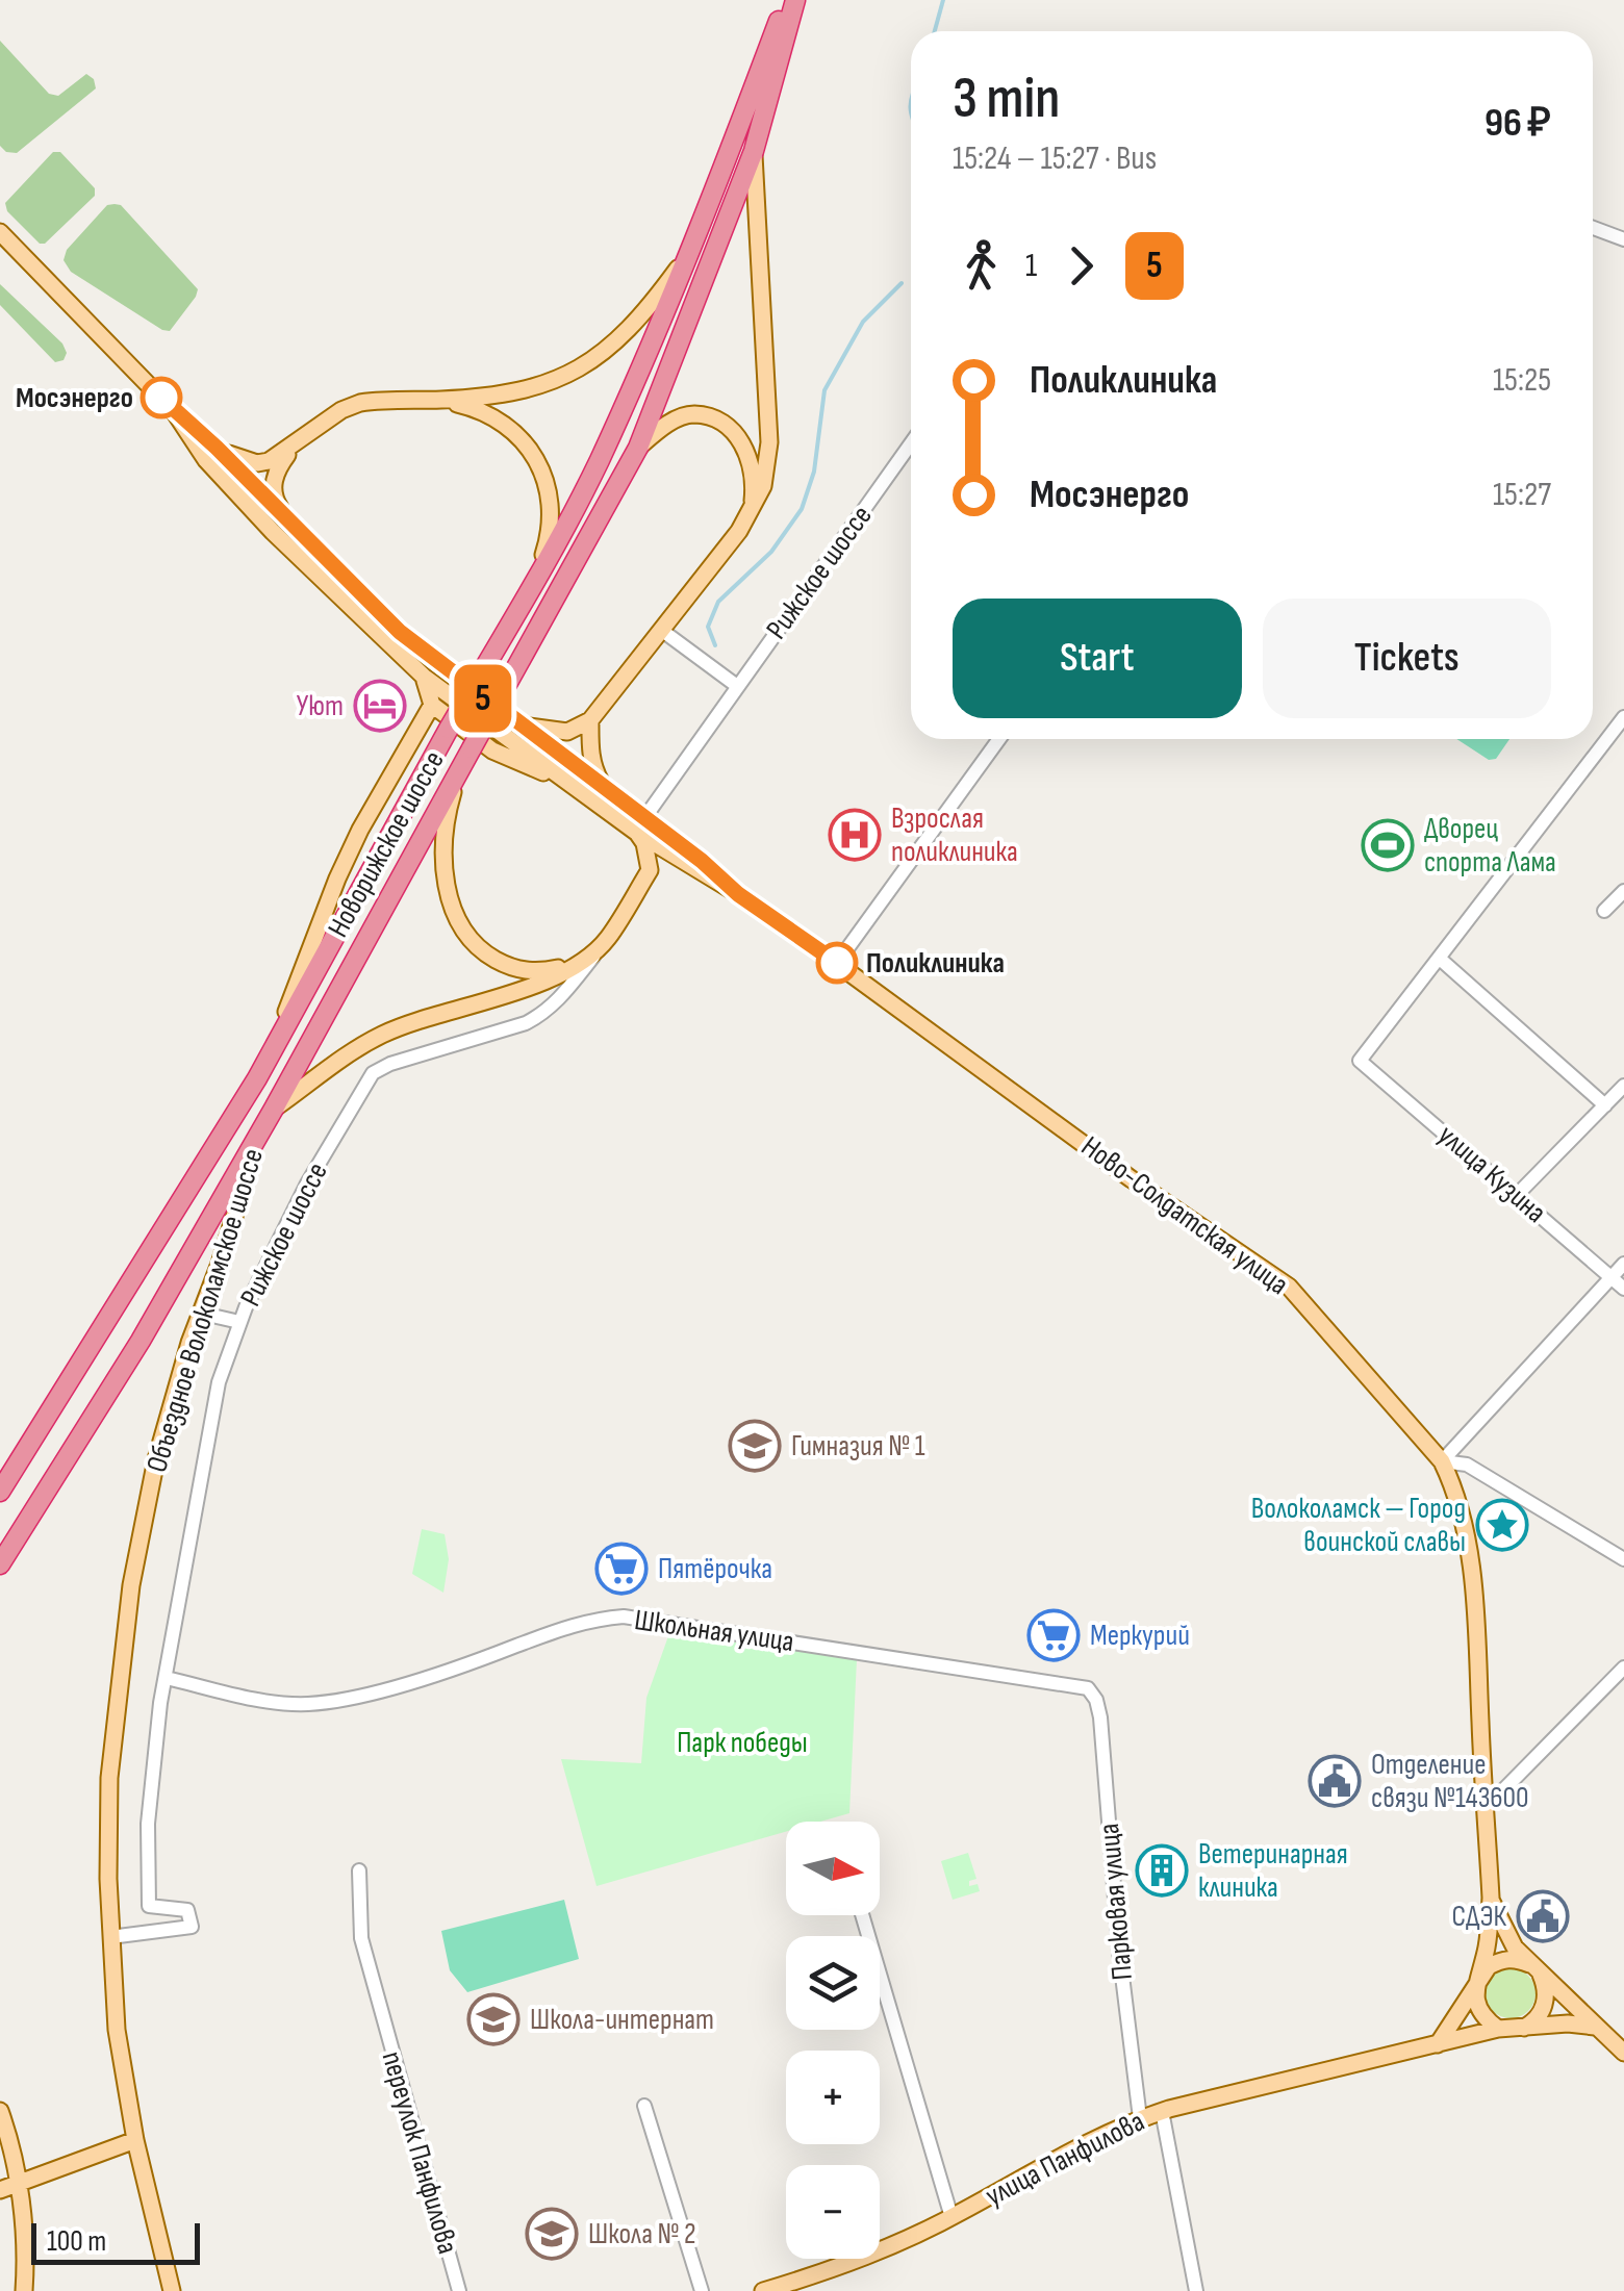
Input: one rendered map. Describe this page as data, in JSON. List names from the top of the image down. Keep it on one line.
{"streets":{"highway":["Новорижское шоссе"],"main road":["Ново-Солдатская улица","Объездное Волоколамское шоссе","улица Панфилова"],"street":["Рижское шоссе","улица Кузина","Школьная улица","Парковая улица","переулок Панфилова"]},"crossings":[["Рижское шоссе","Ново-Солдатская улица"],["Рижское шоссе","Объездное Волоколамское шоссе"],["Рижское шоссе","Школьная улица"],["Новорижское шоссе","Объездное Волоколамское шоссе"],["Ново-Солдатская улица","улица Панфилова"],["Школьная улица","Парковая улица"],["Парковая улица","улица Панфилова"]],"parks":["Парк победы"],"places":{"other":["Мосэнерго","Поликлиника"],"hotel":["Уют"],"hospital":["Взрослая поликлиника"],"sports":["Дворец спорта Лама"],"school or university":["Гимназия № 1","Школа-интернат","Школа № 2"],"place":["Волоколамск — Город воинской славы"],"supermarket":["Пятёрочка","Меркурий"],"public building":["Отделение связи №143600","СДЭК"],"building":["Ветеринарная клиника"]},"lines":["bus line 5"],"scale_bar":"100 m","north":"right","page":{"on_map":"5","heading":["3 min","15:24 – 15:27 · Bus","96 ₽"],"legs":["1","5"],"list":[{"name":"Поликлиника","value":"15:25"},{"name":"Мосэнерго","value":"15:27"}],"buttons":["Start","Tickets"],"map_buttons":["+","−"],"scale":"100 m"}}
